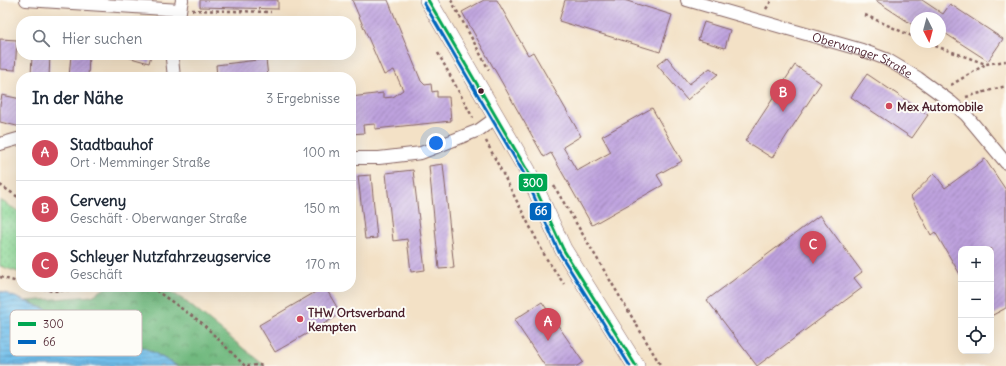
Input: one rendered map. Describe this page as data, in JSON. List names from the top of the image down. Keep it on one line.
{"streets":{"street":["Oberwanger Straße"]},"places":["Mex Automobile","THW Ortsverband Kempten"],"lines":["transit line 300","transit line 66"],"legend":["300","66"],"north":"bottom","page":{"search":"Hier suchen","heading":["In der Nähe","3 Ergebnisse"],"pins":["B","C","A"],"list":[{"mark":"A","name":"Stadtbauhof","note":"Ort · Memminger Straße","value":"100 m"},{"mark":"B","name":"Cerveny","note":"Geschäft · Oberwanger Straße","value":"150 m"},{"mark":"C","name":"Schleyer Nutzfahrzeugservice","note":"Geschäft","value":"170 m"}],"map_buttons":["+","−"]}}
